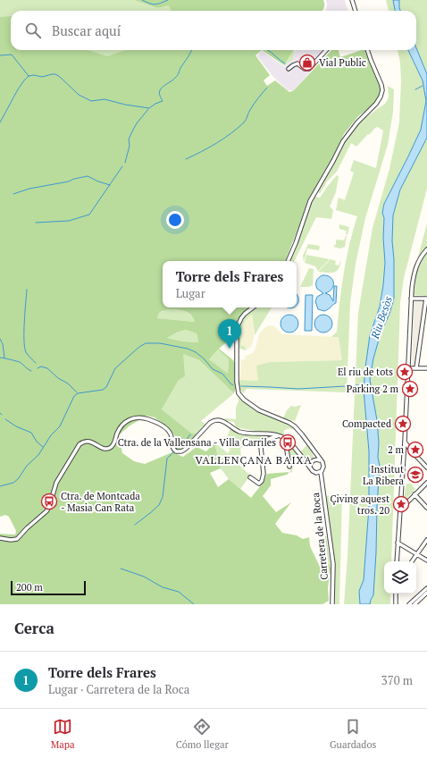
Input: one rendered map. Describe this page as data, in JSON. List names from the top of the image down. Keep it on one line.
{"streets":{"street":["Carretera de la Roca"]},"districts":["VALLENÇANA BAIXA"],"water":["Riu Besòs"],"places":{"shop":["Vial Public"],"place":["El riu de tots","Parking 2 m","Compacted","2 m","Çiving aquest tros. 20"],"bus stop":["Ctra. de la Vallensana - Villa Carriles","Ctra. de Montcada - Masia Can Rata"],"school or university":["Institut La Ribera"]},"scale_bar":"200 m","page":{"search":"Buscar aquí","popup":["Torre dels Frares","Lugar"],"pins":"1","scale":"200 m","heading":"Cerca","list":[{"mark":"1","name":"Torre dels Frares","note":"Lugar · Carretera de la Roca","value":"370 m"}],"nav":["Mapa","Cómo llegar","Guardados"]}}
